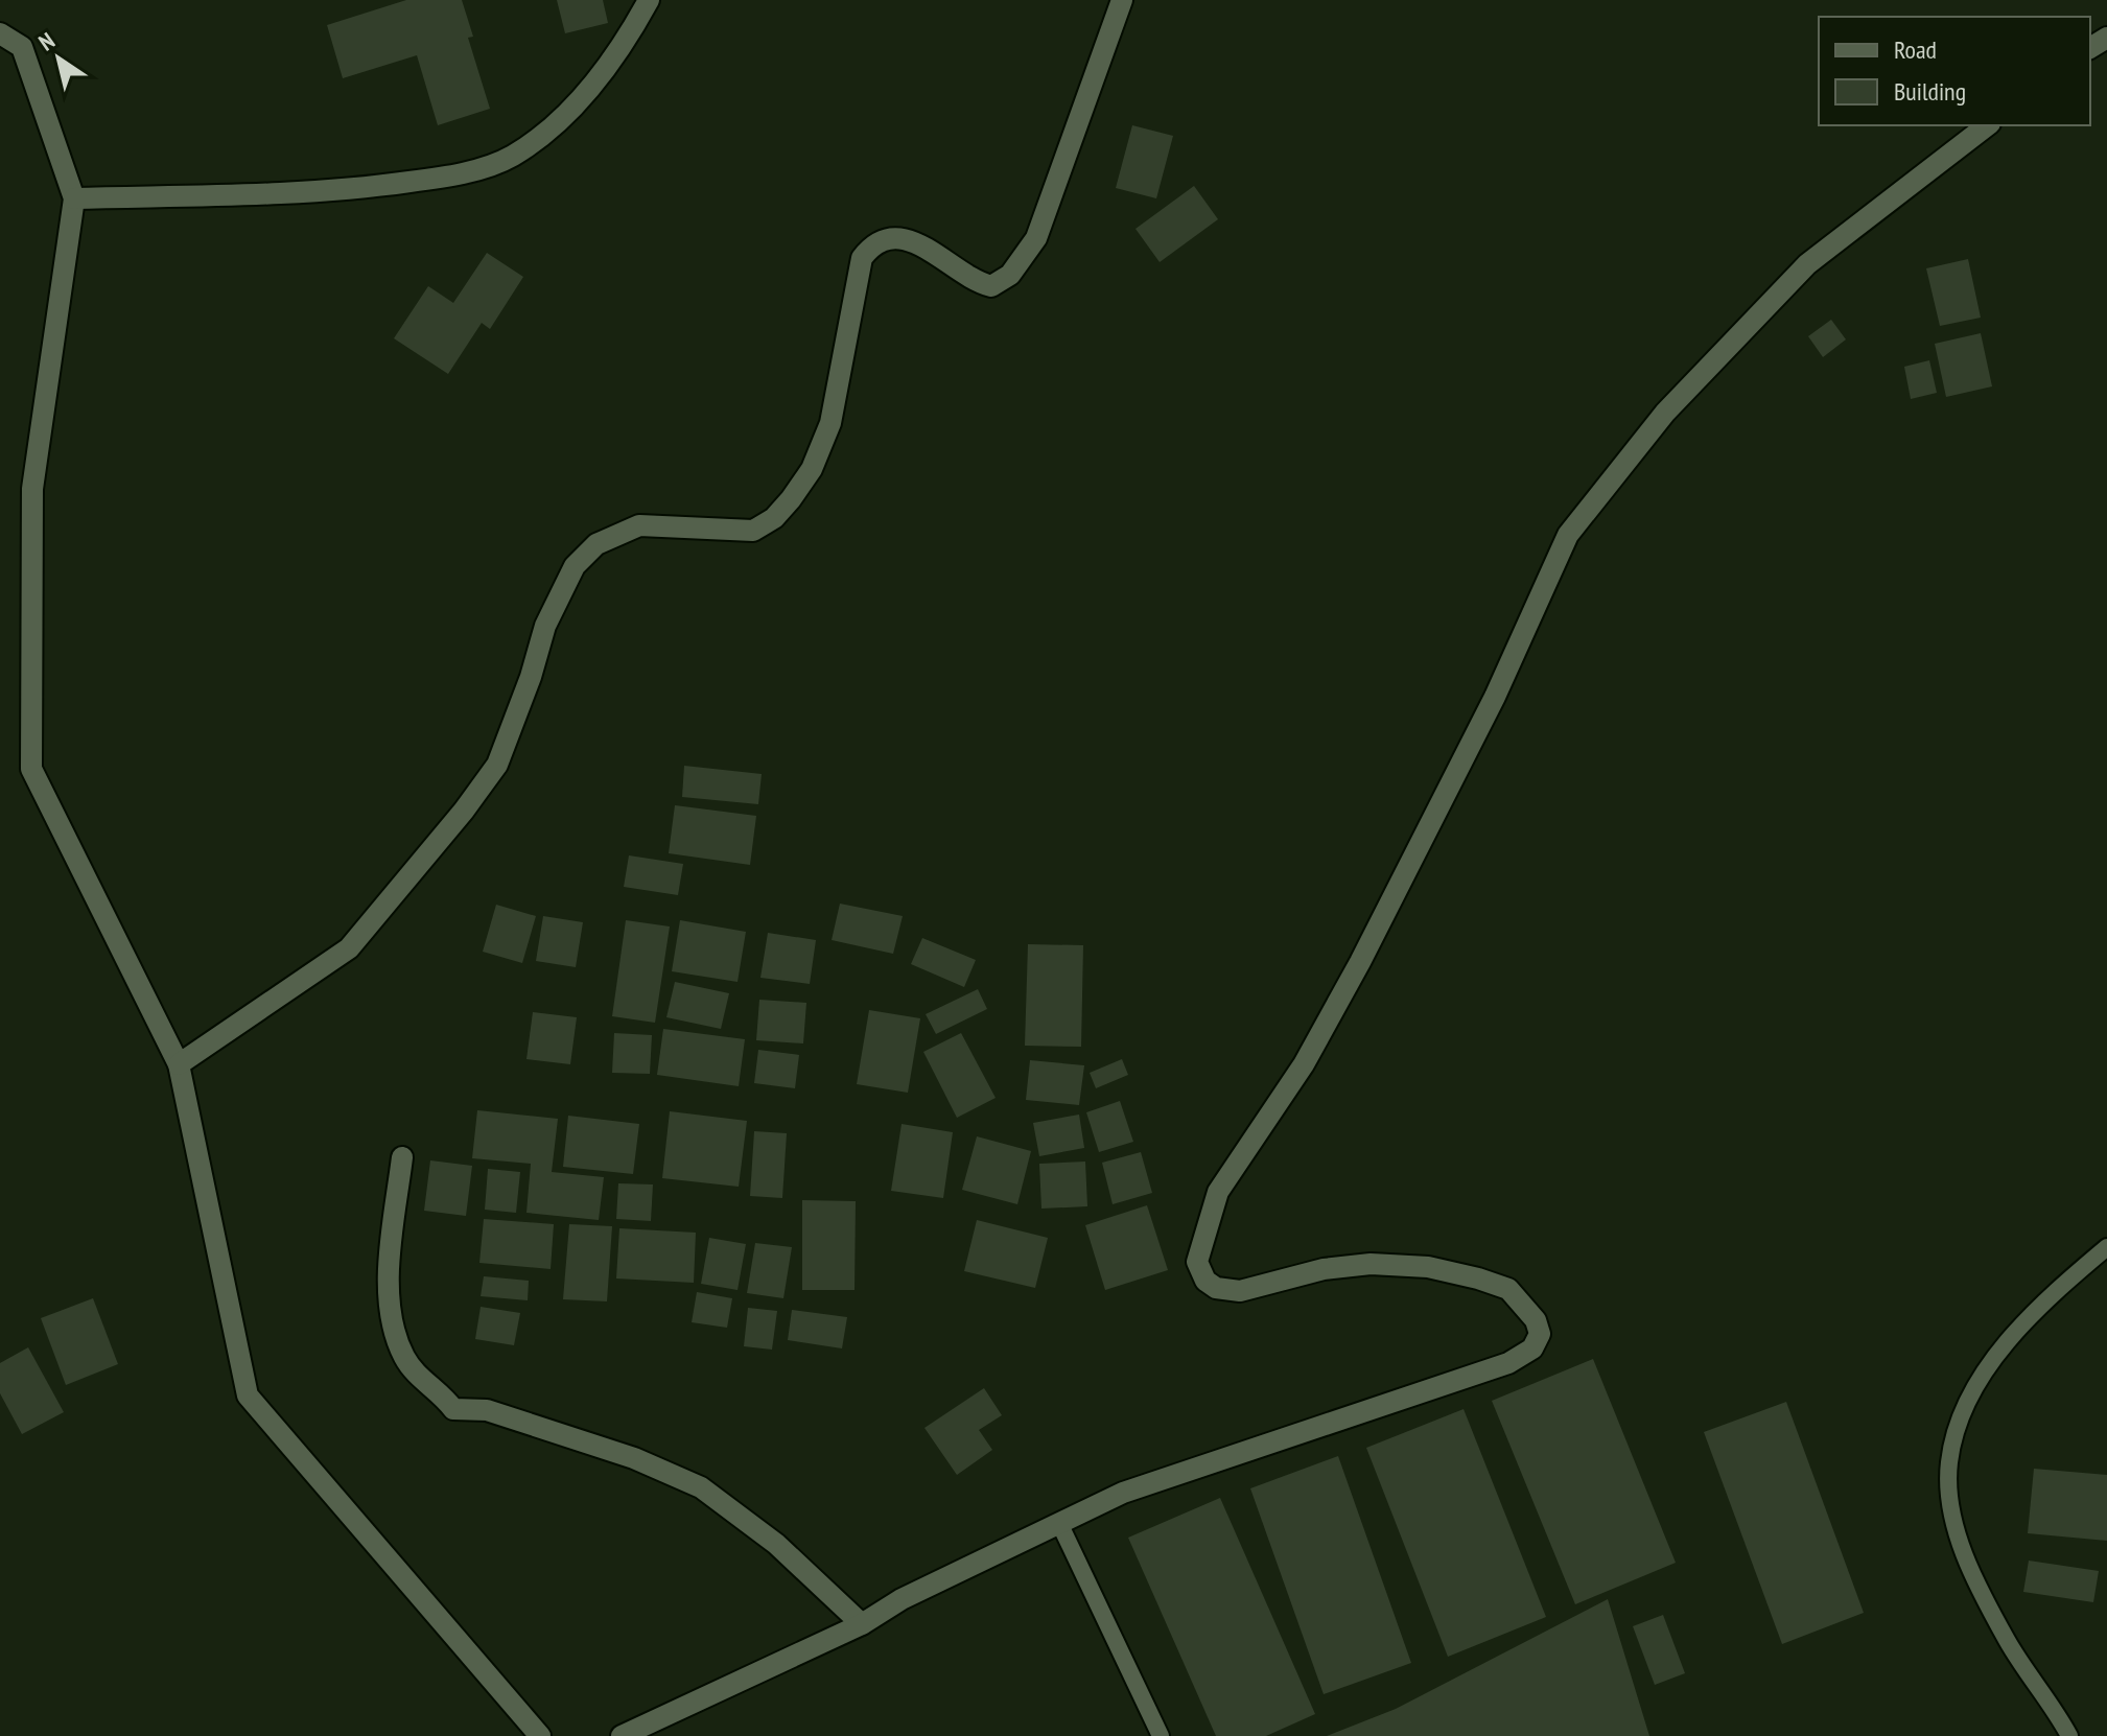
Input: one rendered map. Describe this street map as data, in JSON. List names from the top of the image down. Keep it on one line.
{"legend":["Road","Building"],"north":"top left"}
